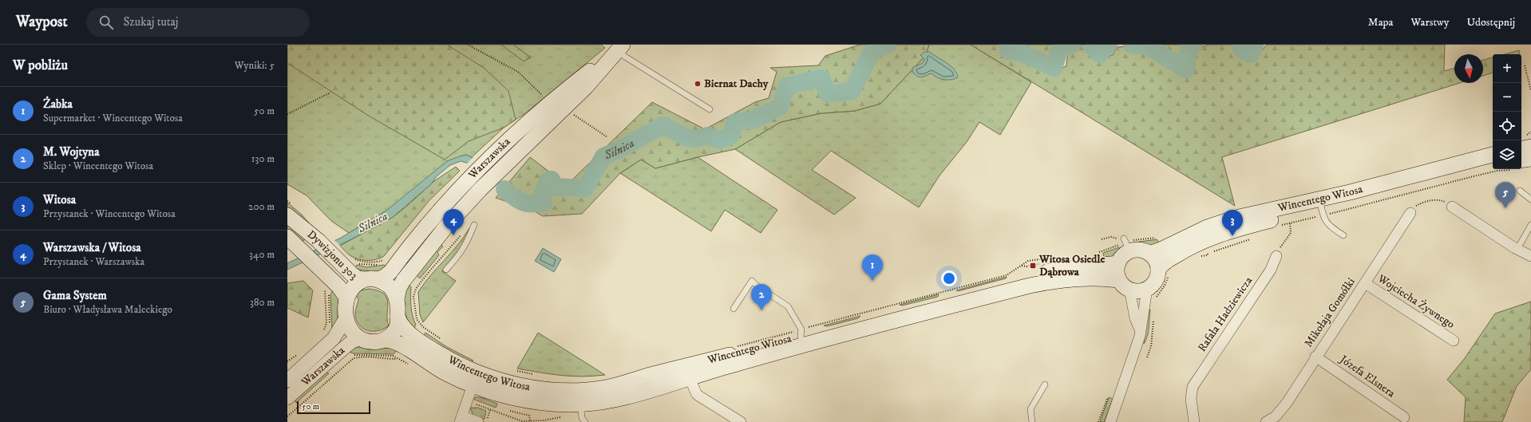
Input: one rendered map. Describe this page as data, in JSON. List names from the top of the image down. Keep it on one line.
{"streets":{"main road":["Warszawska","Wincentego Witosa","Dywizjonu 303"],"street":["Wojciecha Żywnego","Mikołaja Gomółki","Rafała Hadziewicza","Józefa Elsnera"]},"crossings":[["Warszawska","Wincentego Witosa"],["Warszawska","Dywizjonu 303"],["Wincentego Witosa","Dywizjonu 303"],["Wojciecha Żywnego","Mikołaja Gomółki"],["Mikołaja Gomółki","Józefa Elsnera"]],"water":["Silnica"],"places":{"other":["Biernat Dachy"],"transit":["Witosa Osiedle Dąbrowa"]},"scale_bar":"50 m","north":"bottom","page":{"header":"Waypost","search":"Szukaj tutaj","nav":["Mapa","Warstwy","Udostępnij"],"heading":["W pobliżu","Wyniki: 5"],"map_buttons":["+","−"],"list":[{"mark":"1","name":"Żabka","note":"Supermarket · Wincentego Witosa","value":"50 m"},{"mark":"2","name":"M. Wojtyna","note":"Sklep · Wincentego Witosa","value":"130 m"},{"mark":"3","name":"Witosa","note":"Przystanek · Wincentego Witosa","value":"200 m"},{"mark":"4","name":"Warszawska / Witosa","note":"Przystanek · Warszawska","value":"340 m"},{"mark":"5","name":"Gama System","note":"Biuro · Władysława Maleckiego","value":"380 m"}],"pins":["5","4","3","1","2"],"scale":"50 m"}}
